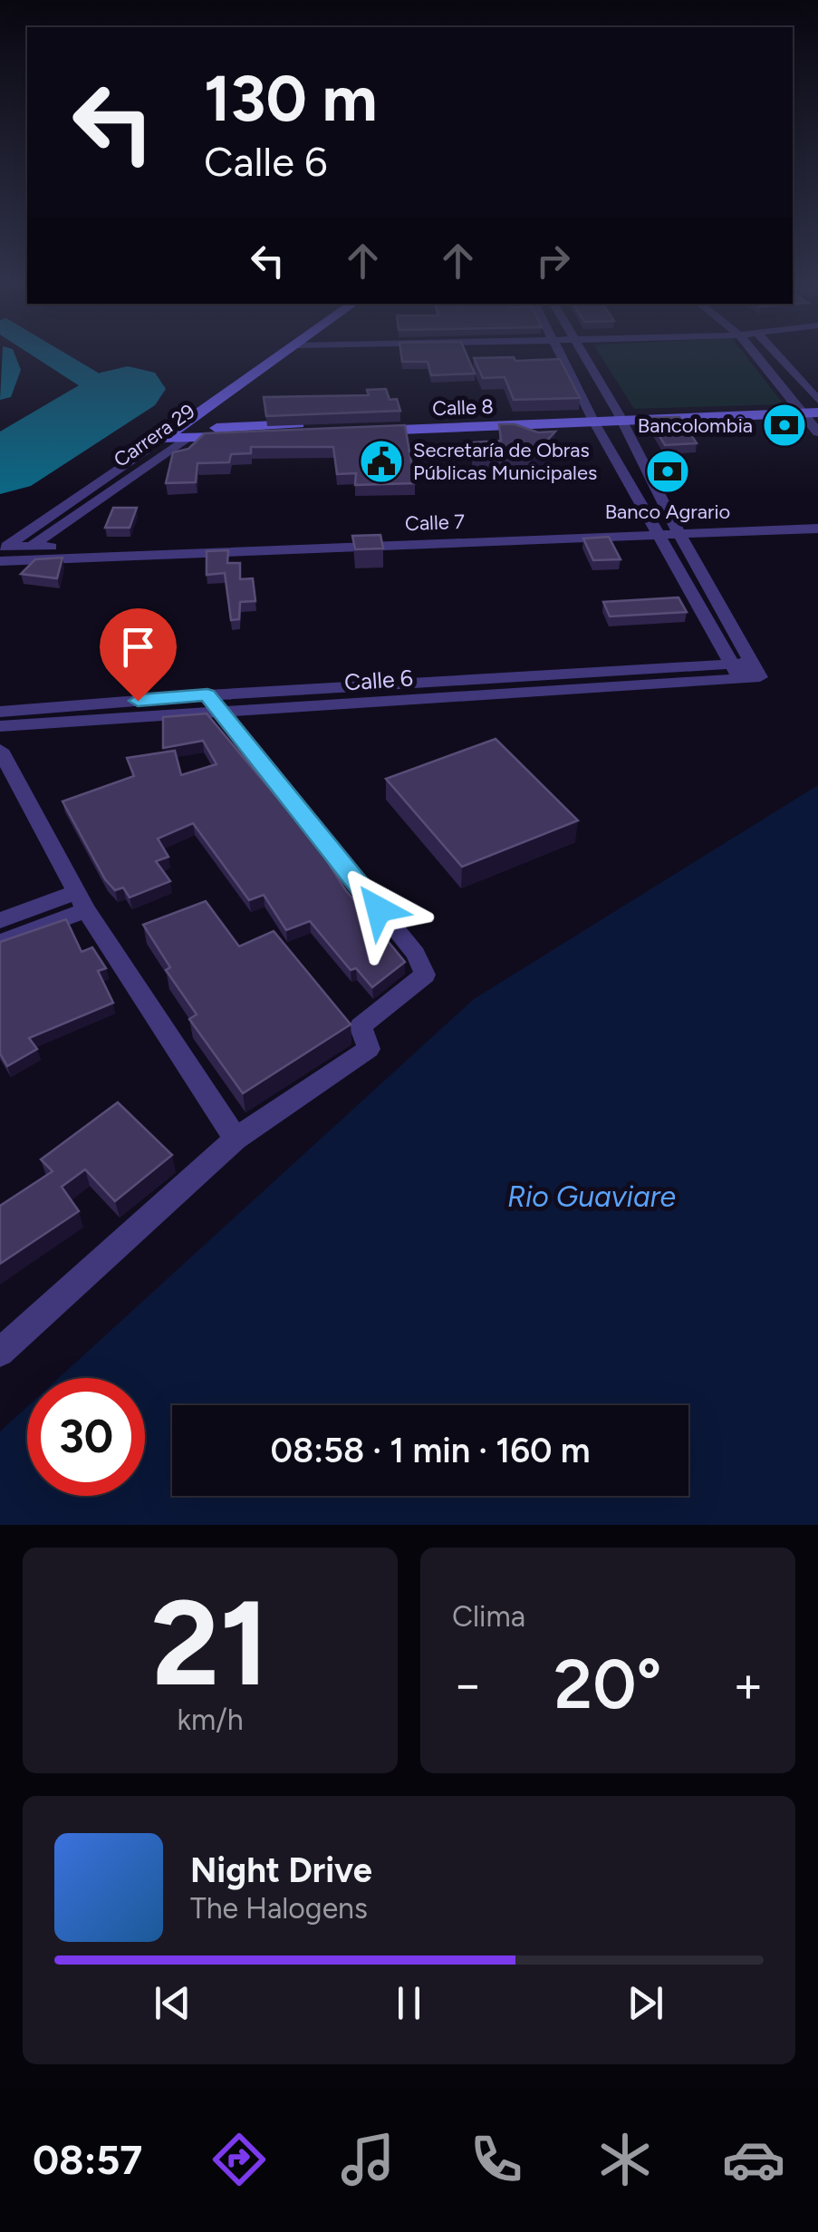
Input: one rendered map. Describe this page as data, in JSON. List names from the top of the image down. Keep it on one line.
{"streets":{"main road":["Calle 8","Carrera 29"],"street":["Calle 7","Calle 6"]},"crossings":[["Carrera 29","Calle 7"],["Calle 7","Calle 6"]],"water":["Rio Guaviare"],"places":{"bank":["Bancolombia","Banco Agrario"],"public building":["Secretaría de Obras Públicas Municipales"]},"page":{"turn":["130 m","Calle 6"],"limit":"30","trip":"08:58 · 1 min · 160 m","tile":[["21","km/h"],"Clima"],"heat":["−","20°","+"],"song":["Night Drive","The Halogens"],"tabs":"08:57"}}
